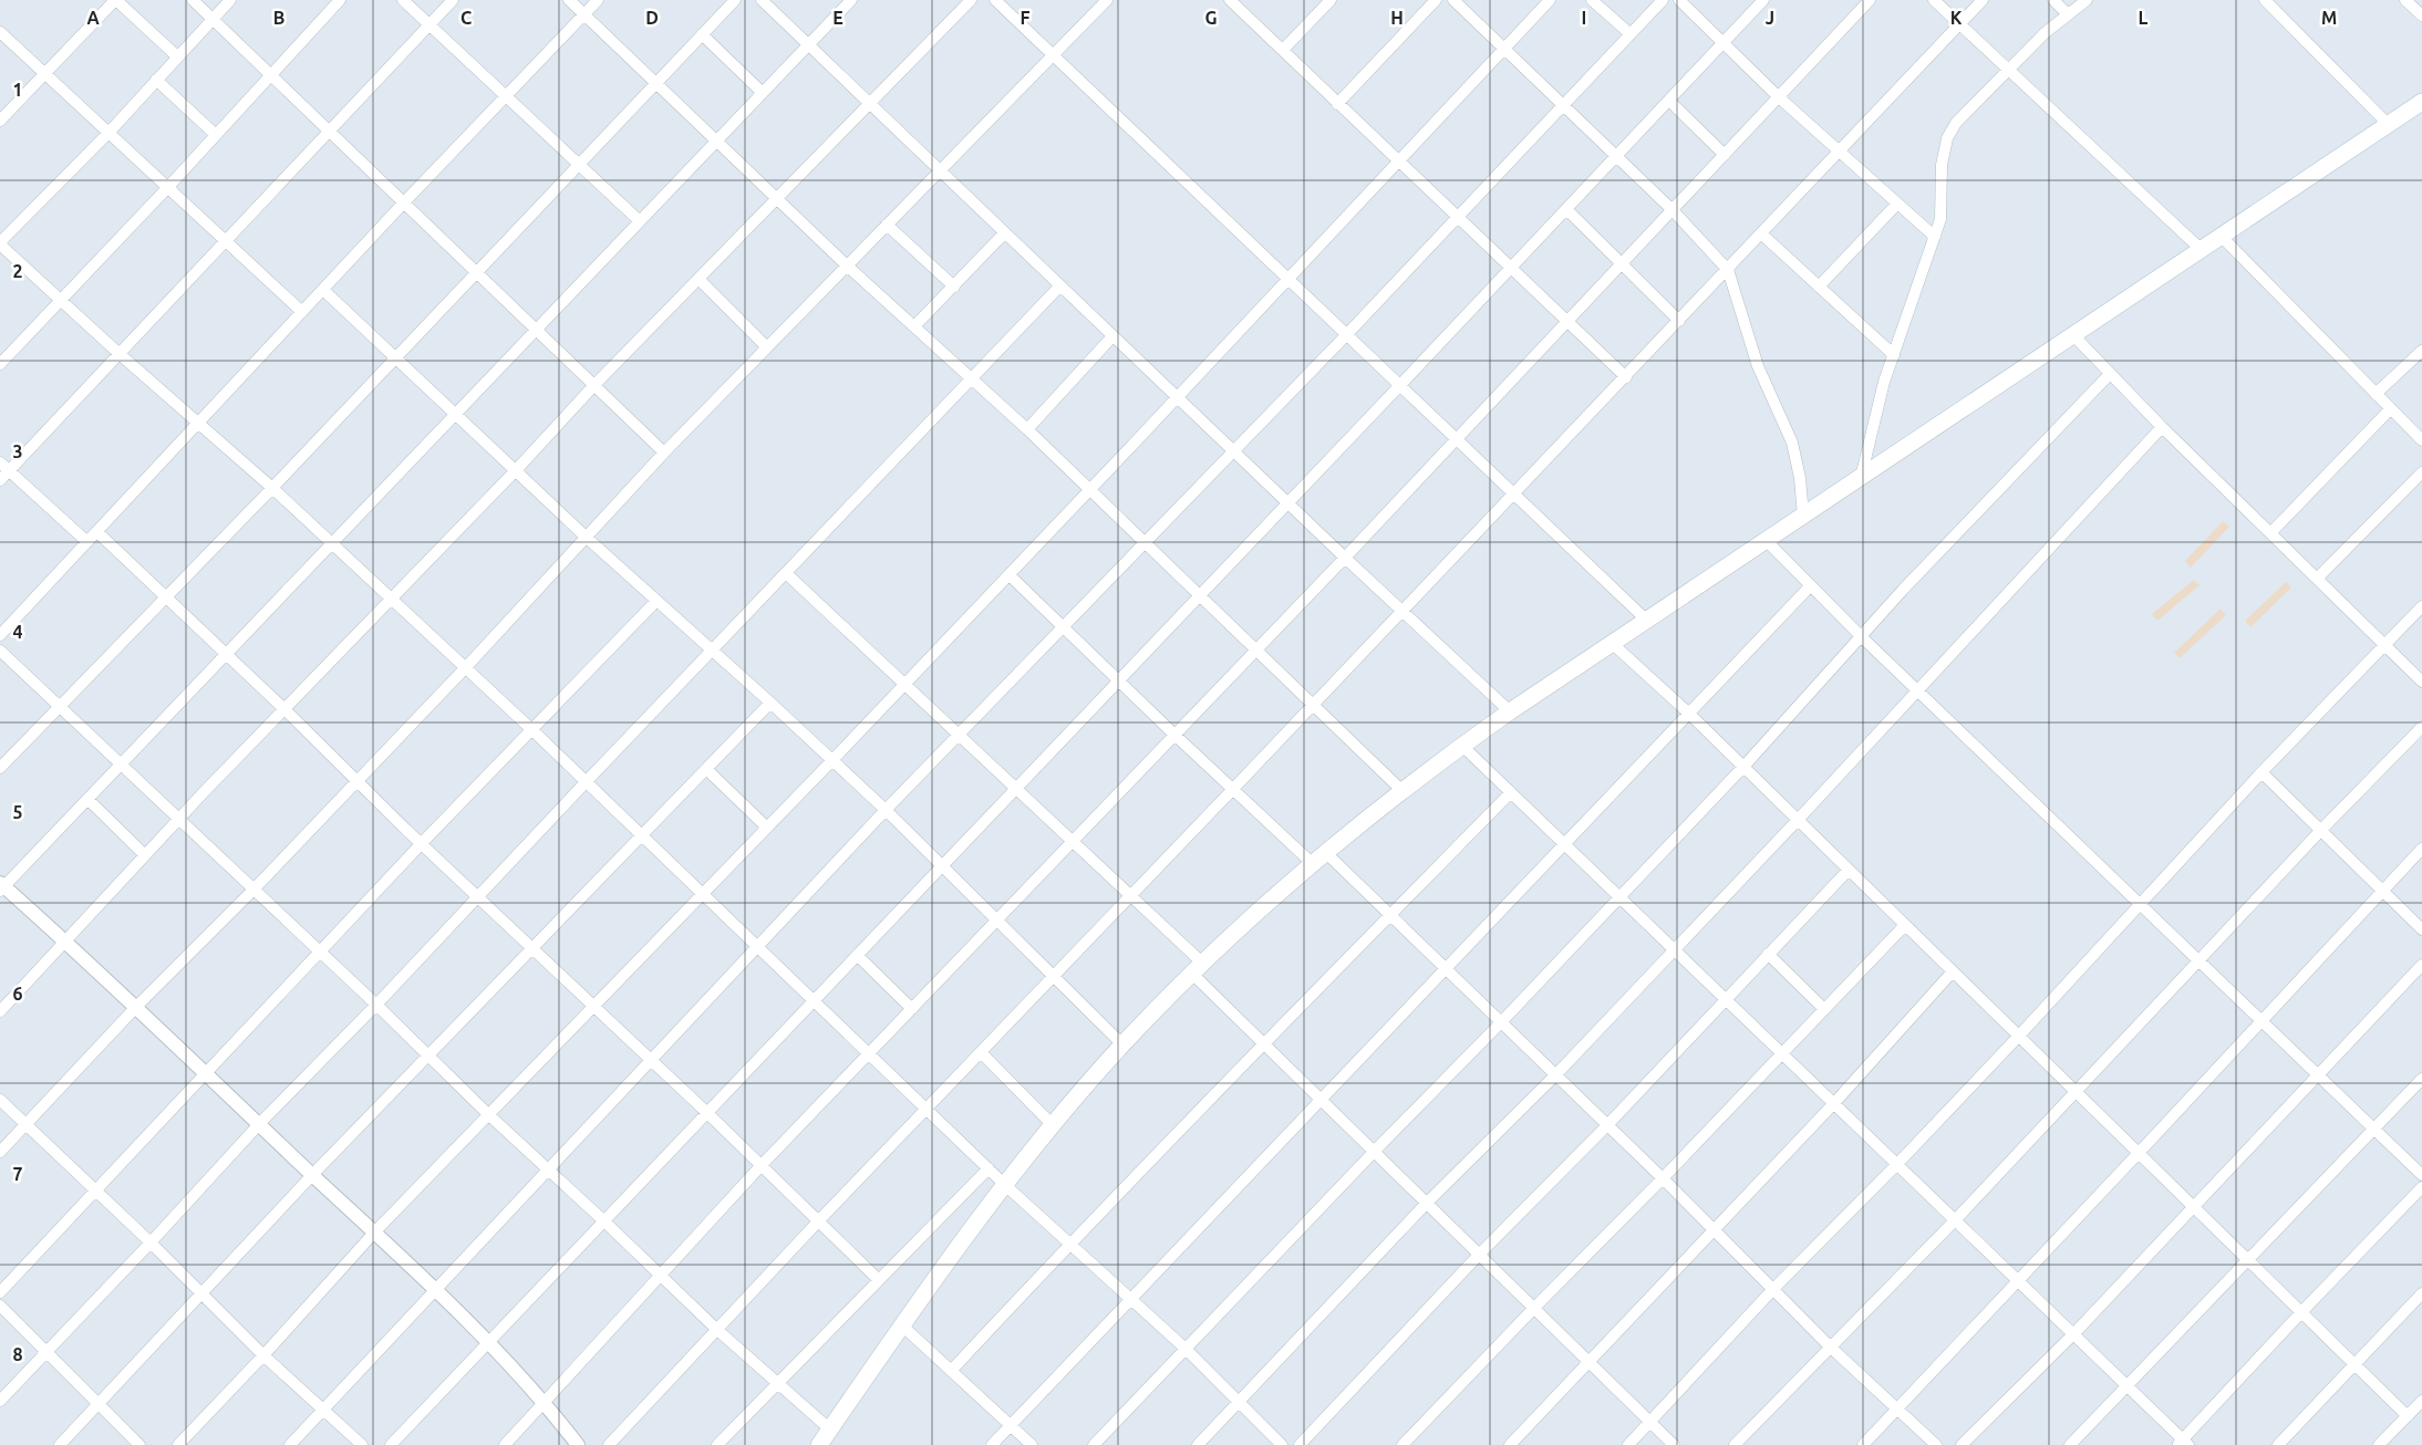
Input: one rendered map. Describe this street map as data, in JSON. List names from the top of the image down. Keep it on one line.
{"grid":{"columns":["A","B","C","D","E","F","G","H","I","J","K","L","M"],"rows":["1","2","3","4","5","6","7","8"]}}
